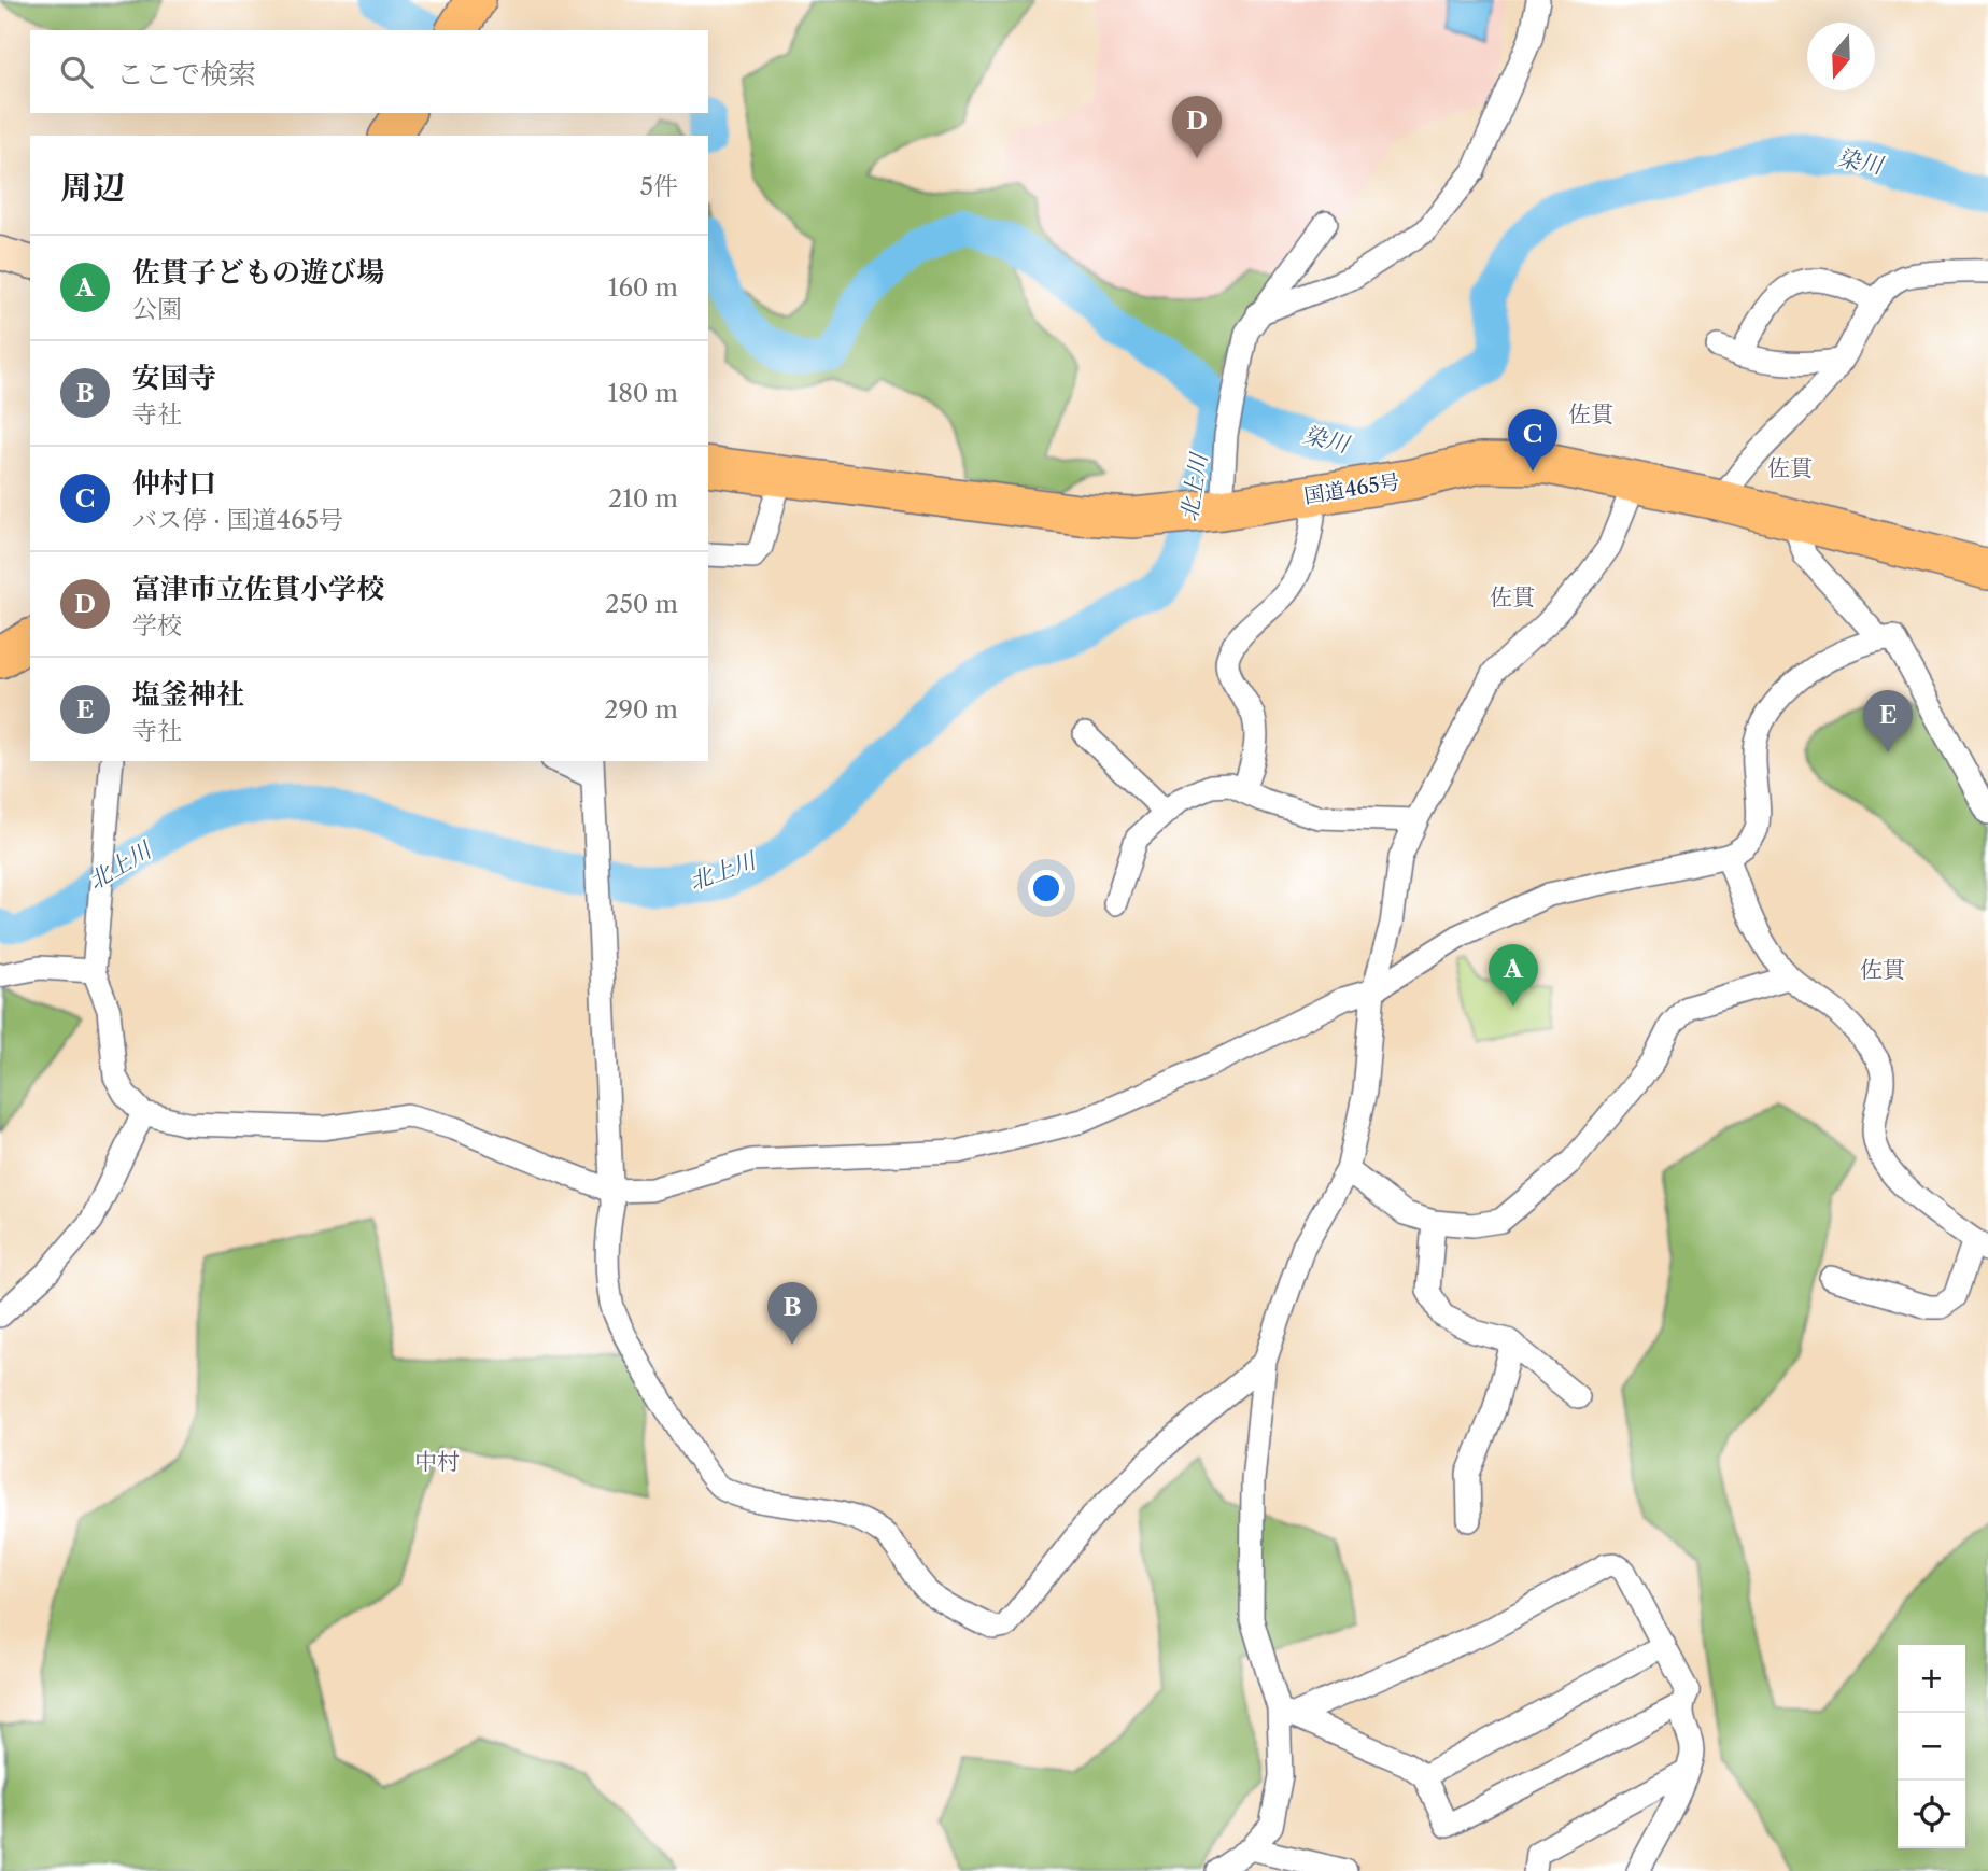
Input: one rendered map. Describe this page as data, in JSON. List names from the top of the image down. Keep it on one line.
{"streets":{"highway":["国道465号"]},"districts":["佐貫","佐貫","佐貫","佐貫","中村"],"water":["染川","北上川"],"north":"bottom","page":{"search":"ここで検索","pins":["D","C","E","A","B"],"heading":["周辺","5件"],"list":[{"mark":"A","name":"佐貫子どもの遊び場","note":"公園","value":"160 m"},{"mark":"B","name":"安国寺","note":"寺社","value":"180 m"},{"mark":"C","name":"仲村口","note":"バス停 · 国道465号","value":"210 m"},{"mark":"D","name":"富津市立佐貫小学校","note":"学校","value":"250 m"},{"mark":"E","name":"塩釜神社","note":"寺社","value":"290 m"}],"map_buttons":["+","−"]}}
